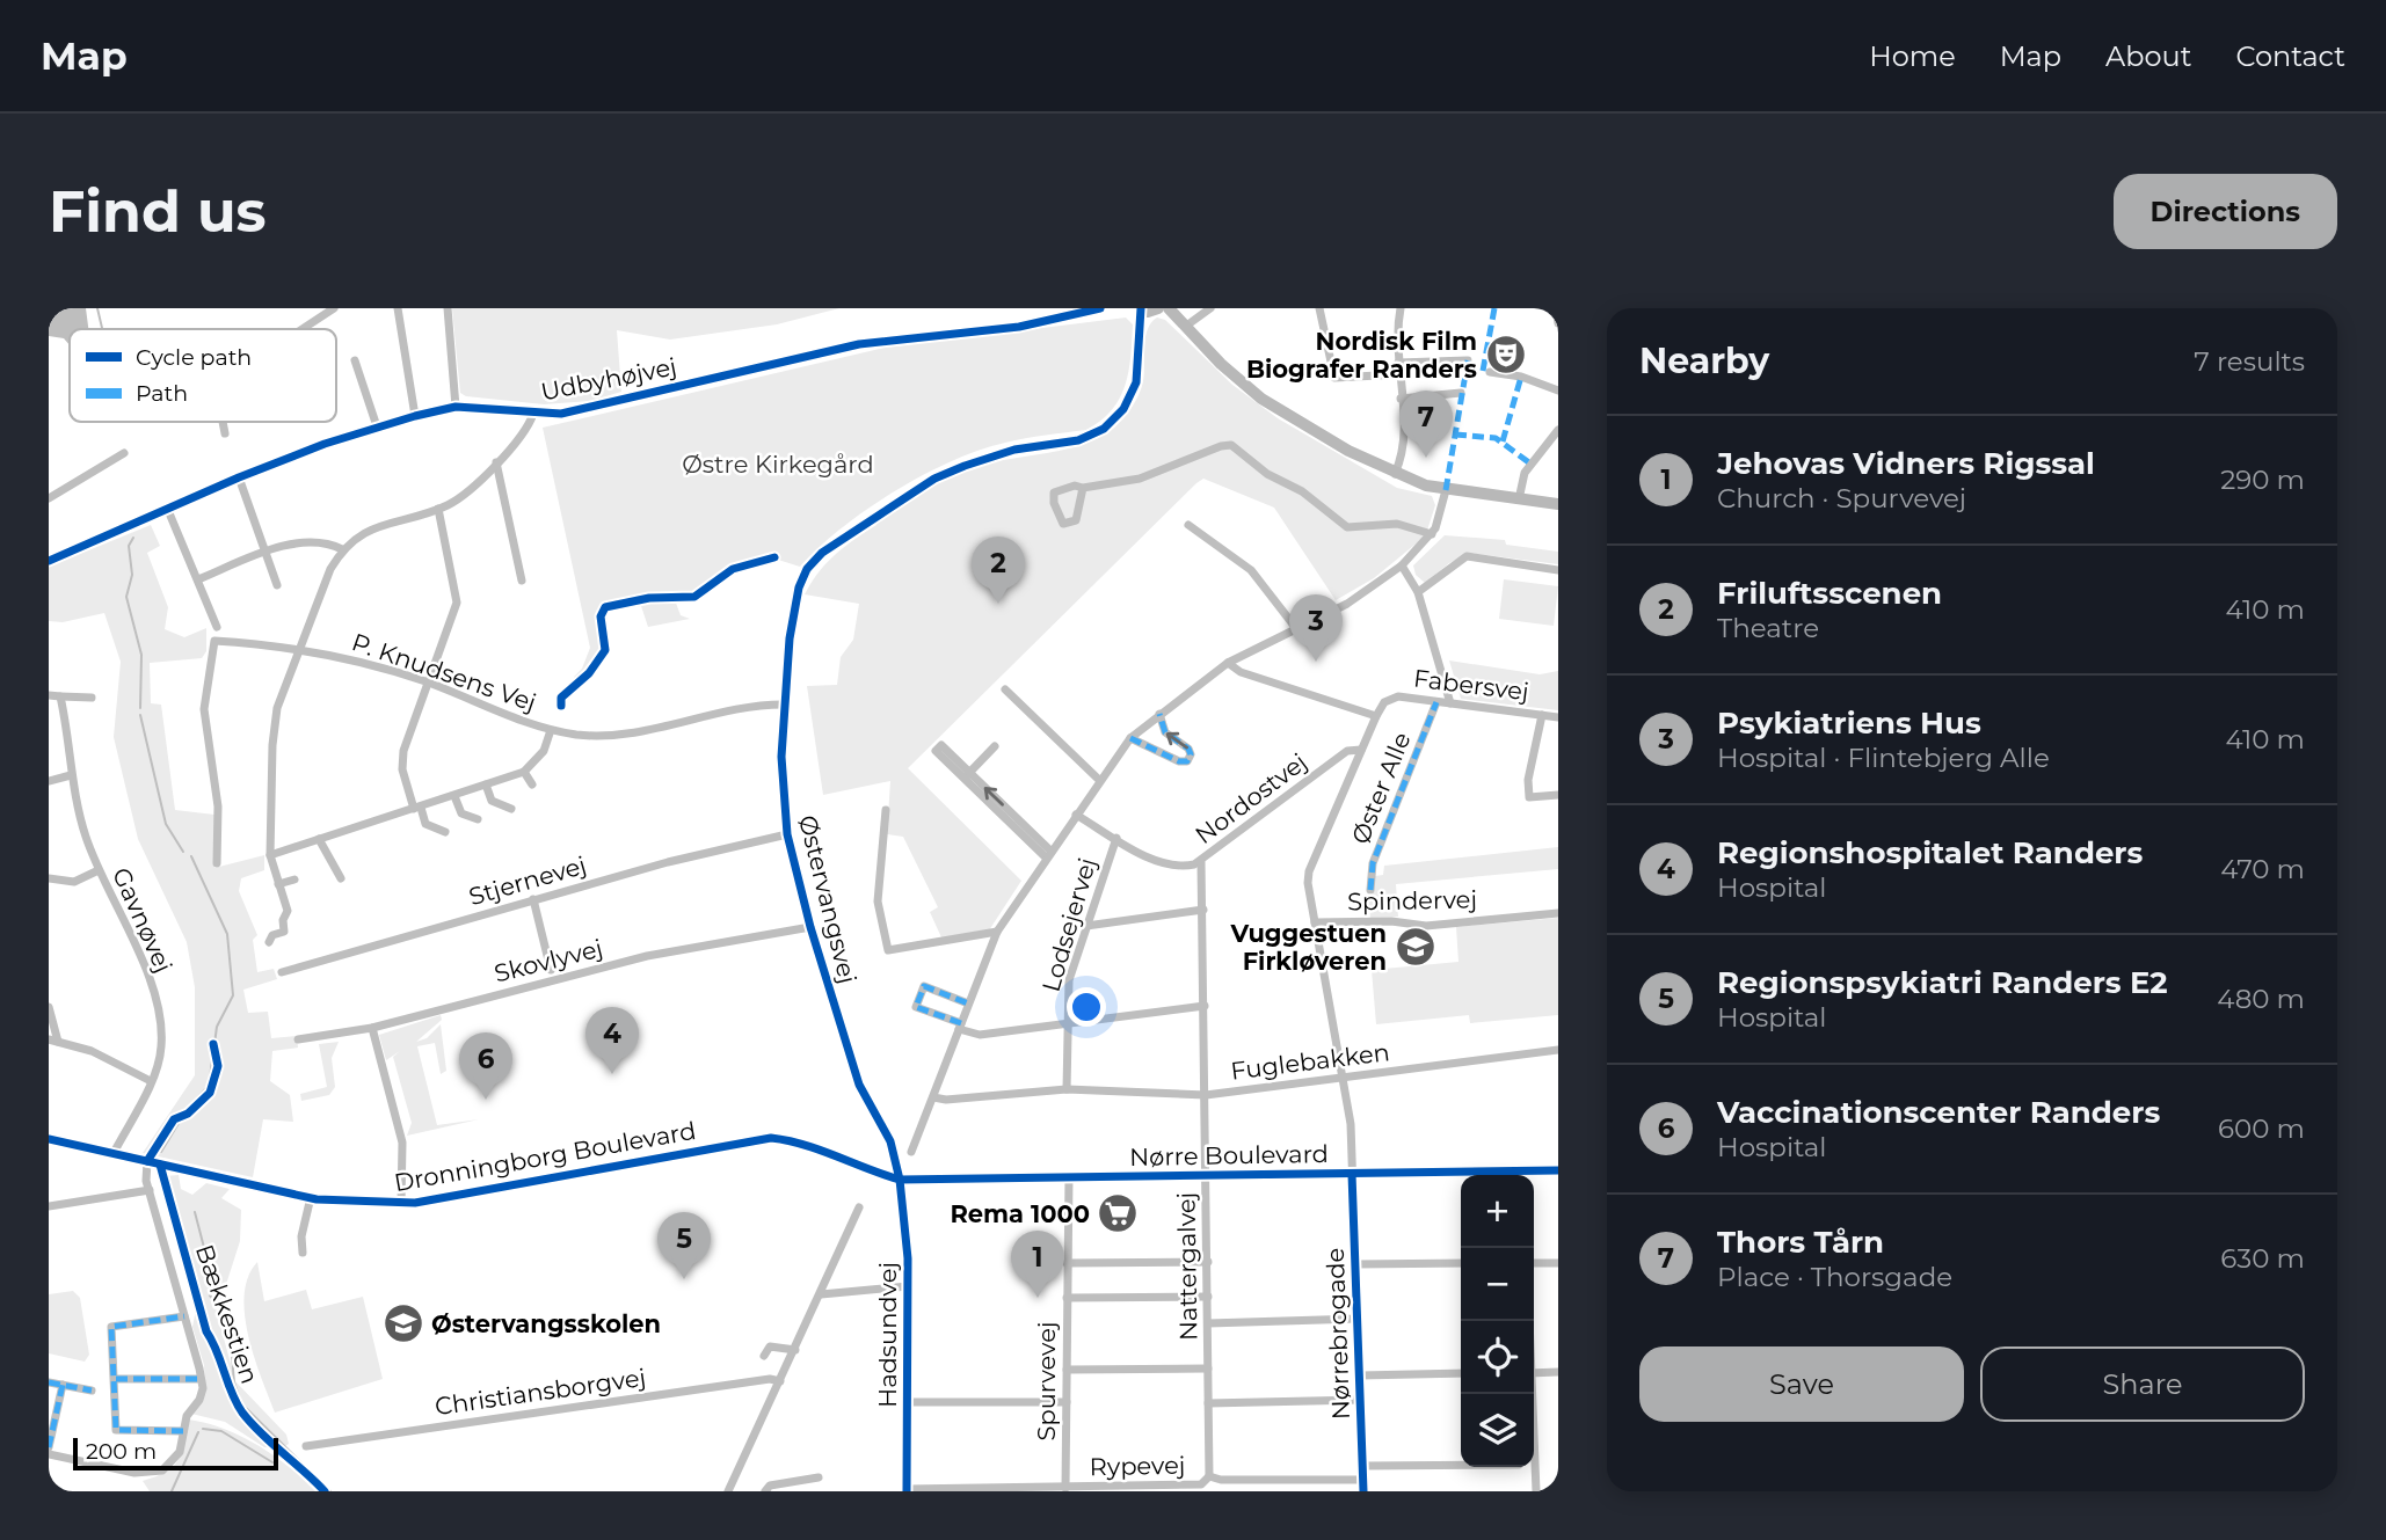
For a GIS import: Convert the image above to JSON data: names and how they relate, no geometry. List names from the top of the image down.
{
  "streets": {
    "street": [
      "Udbyhøjvej",
      "P. Knudsens Vej",
      "Fabersvej",
      "Øster Alle",
      "Nordostvej",
      "Stjernevej",
      "Østervangsvej",
      "Spindervej",
      "Gavnøvej",
      "Lodsejervej",
      "Skovlyvej",
      "Fuglebakken",
      "Nørre Boulevard",
      "Dronningborg Boulevard",
      "Nattergalvej",
      "Nørrebrogade",
      "Hadsundvej",
      "Spurvevej",
      "Christiansborgvej",
      "Rypevej"
    ],
    "cycle path": ["Bækkestien"]
  },
  "crossings": [
    ["P. Knudsens Vej", "Østervangsvej"],
    ["Fabersvej", "Øster Alle"],
    ["Nordostvej", "Lodsejervej"],
    ["Nordostvej", "Nattergalvej"],
    ["Nordostvej", "Nørrebrogade"],
    ["Stjernevej", "Østervangsvej"],
    ["Østervangsvej", "Skovlyvej"],
    ["Østervangsvej", "Nørre Boulevard"],
    ["Østervangsvej", "Dronningborg Boulevard"],
    ["Østervangsvej", "Hadsundvej"],
    ["Spindervej", "Nørrebrogade"],
    ["Gavnøvej", "Dronningborg Boulevard"],
    ["Fuglebakken", "Nattergalvej"],
    ["Fuglebakken", "Nørrebrogade"],
    ["Nørre Boulevard", "Dronningborg Boulevard"],
    ["Nørre Boulevard", "Nattergalvej"],
    ["Nørre Boulevard", "Nørrebrogade"],
    ["Nørre Boulevard", "Hadsundvej"],
    ["Nørre Boulevard", "Spurvevej"],
    ["Dronningborg Boulevard", "Hadsundvej"],
    ["Nattergalvej", "Rypevej"],
    ["Nørrebrogade", "Rypevej"],
    ["Hadsundvej", "Rypevej"],
    ["Spurvevej", "Rypevej"]
  ],
  "parks": ["Østre Kirkegård"],
  "places": {
    "theatre": ["Nordisk Film Biografer Randers"],
    "school or university": ["Vuggestuen Firkløveren", "Østervangsskolen"],
    "supermarket": ["Rema 1000"]
  },
  "legend": ["Cycle path", "Path"],
  "scale_bar": "200 m",
  "page": {
    "header": "Map",
    "nav": [
      "Home",
      "Map",
      "About",
      "Contact"
    ],
    "buttons": [
      "Directions",
      ["Save", "Share"]
    ],
    "title": "Find us",
    "heading": ["Nearby", "7 results"],
    "pins": [
      "7",
      "2",
      "3",
      "4",
      "6",
      "5",
      "1"
    ],
    "list": [
      {
        "mark": "1",
        "name": "Jehovas Vidners Rigssal",
        "note": "Church · Spurvevej",
        "value": "290 m"
      },
      {
        "mark": "2",
        "name": "Friluftsscenen",
        "note": "Theatre",
        "value": "410 m"
      },
      {
        "mark": "3",
        "name": "Psykiatriens Hus",
        "note": "Hospital · Flintebjerg Alle",
        "value": "410 m"
      },
      {
        "mark": "4",
        "name": "Regionshospitalet Randers",
        "note": "Hospital",
        "value": "470 m"
      },
      {
        "mark": "5",
        "name": "Regionspsykiatri Randers E2",
        "note": "Hospital",
        "value": "480 m"
      },
      {
        "mark": "6",
        "name": "Vaccinationscenter Randers",
        "note": "Hospital",
        "value": "600 m"
      },
      {
        "mark": "7",
        "name": "Thors Tårn",
        "note": "Place · Thorsgade",
        "value": "630 m"
      }
    ],
    "map_buttons": ["+", "−"],
    "scale": "200 m"
  }
}
